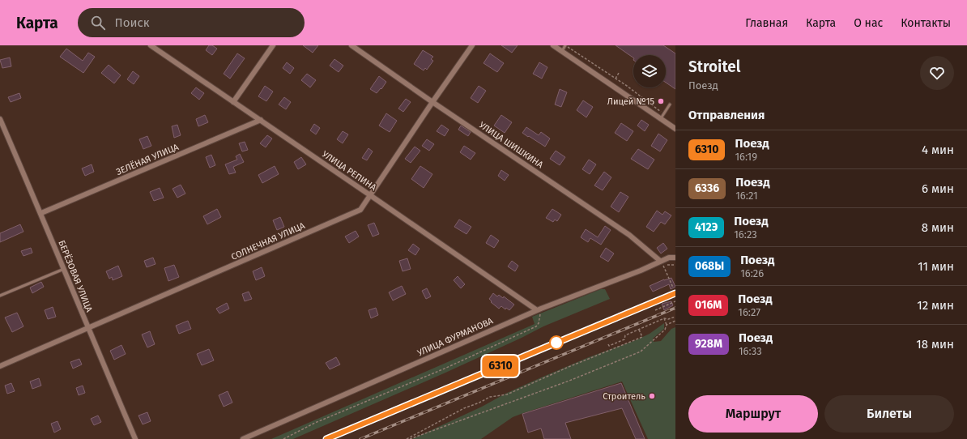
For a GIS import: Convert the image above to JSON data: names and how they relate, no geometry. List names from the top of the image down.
{
  "streets": {
    "street": [
      "УЛИЦА ШИШКИНА",
      "ЗЕЛЁНАЯ УЛИЦА",
      "УЛИЦА РЕПИНА",
      "СОЛНЕЧНАЯ УЛИЦА",
      "БЕРЁЗОВАЯ УЛИЦА",
      "УЛИЦА ФУРМАНОВА"
    ]
  },
  "crossings": [
    ["УЛИЦА ШИШКИНА", "СОЛНЕЧНАЯ УЛИЦА"],
    ["УЛИЦА ШИШКИНА", "УЛИЦА ФУРМАНОВА"],
    ["ЗЕЛЁНАЯ УЛИЦА", "УЛИЦА РЕПИНА"],
    ["ЗЕЛЁНАЯ УЛИЦА", "БЕРЁЗОВАЯ УЛИЦА"],
    ["УЛИЦА РЕПИНА", "СОЛНЕЧНАЯ УЛИЦА"],
    ["УЛИЦА РЕПИНА", "УЛИЦА ФУРМАНОВА"],
    ["СОЛНЕЧНАЯ УЛИЦА", "БЕРЁЗОВАЯ УЛИЦА"]
  ],
  "places": ["Лицей №15", "Строитель"],
  "page": {
    "header": "Карта",
    "search": "Поиск",
    "nav": [
      "Главная",
      "Карта",
      "О нас",
      "Контакты"
    ],
    "on_map": "6310",
    "heading": [
      ["Stroitel", "Поезд"],
      "Отправления"
    ],
    "list": [
      {
        "mark": "6310",
        "name": "Поезд",
        "note": "16:19",
        "value": "4 мин"
      },
      {
        "mark": "6336",
        "name": "Поезд",
        "note": "16:21",
        "value": "6 мин"
      },
      {
        "mark": "412Э",
        "name": "Поезд",
        "note": "16:23",
        "value": "8 мин"
      },
      {
        "mark": "068Ы",
        "name": "Поезд",
        "note": "16:26",
        "value": "11 мин"
      },
      {
        "mark": "016М",
        "name": "Поезд",
        "note": "16:27",
        "value": "12 мин"
      },
      {
        "mark": "928М",
        "name": "Поезд",
        "note": "16:33",
        "value": "18 мин"
      }
    ],
    "buttons": ["Маршрут", "Билеты"]
  }
}
